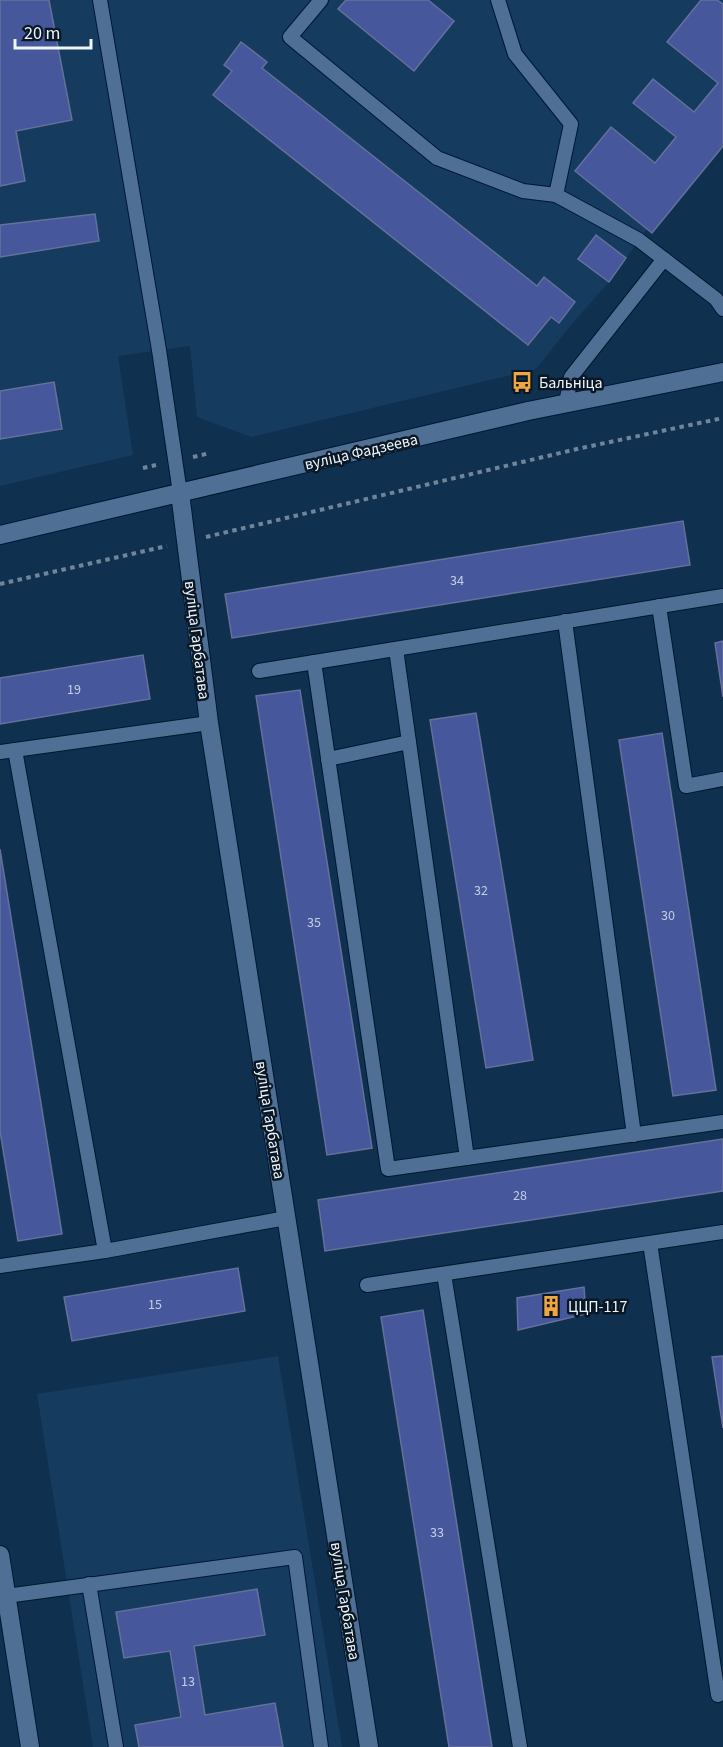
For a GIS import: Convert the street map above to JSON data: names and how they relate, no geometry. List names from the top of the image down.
{
  "streets": {
    "street": ["вуліца Фадзеева", "вуліца Гарбатава"]
  },
  "crossings": [
    ["вуліца Фадзеева", "вуліца Гарбатава"]
  ],
  "places": {
    "bus stop": ["Бальніца"],
    "building": ["ЦЦП-117"]
  },
  "house_numbers": [
    "34",
    "19",
    "32",
    "30",
    "35",
    "28",
    "15",
    "33",
    "13"
  ],
  "scale_bar": "20 m"
}
